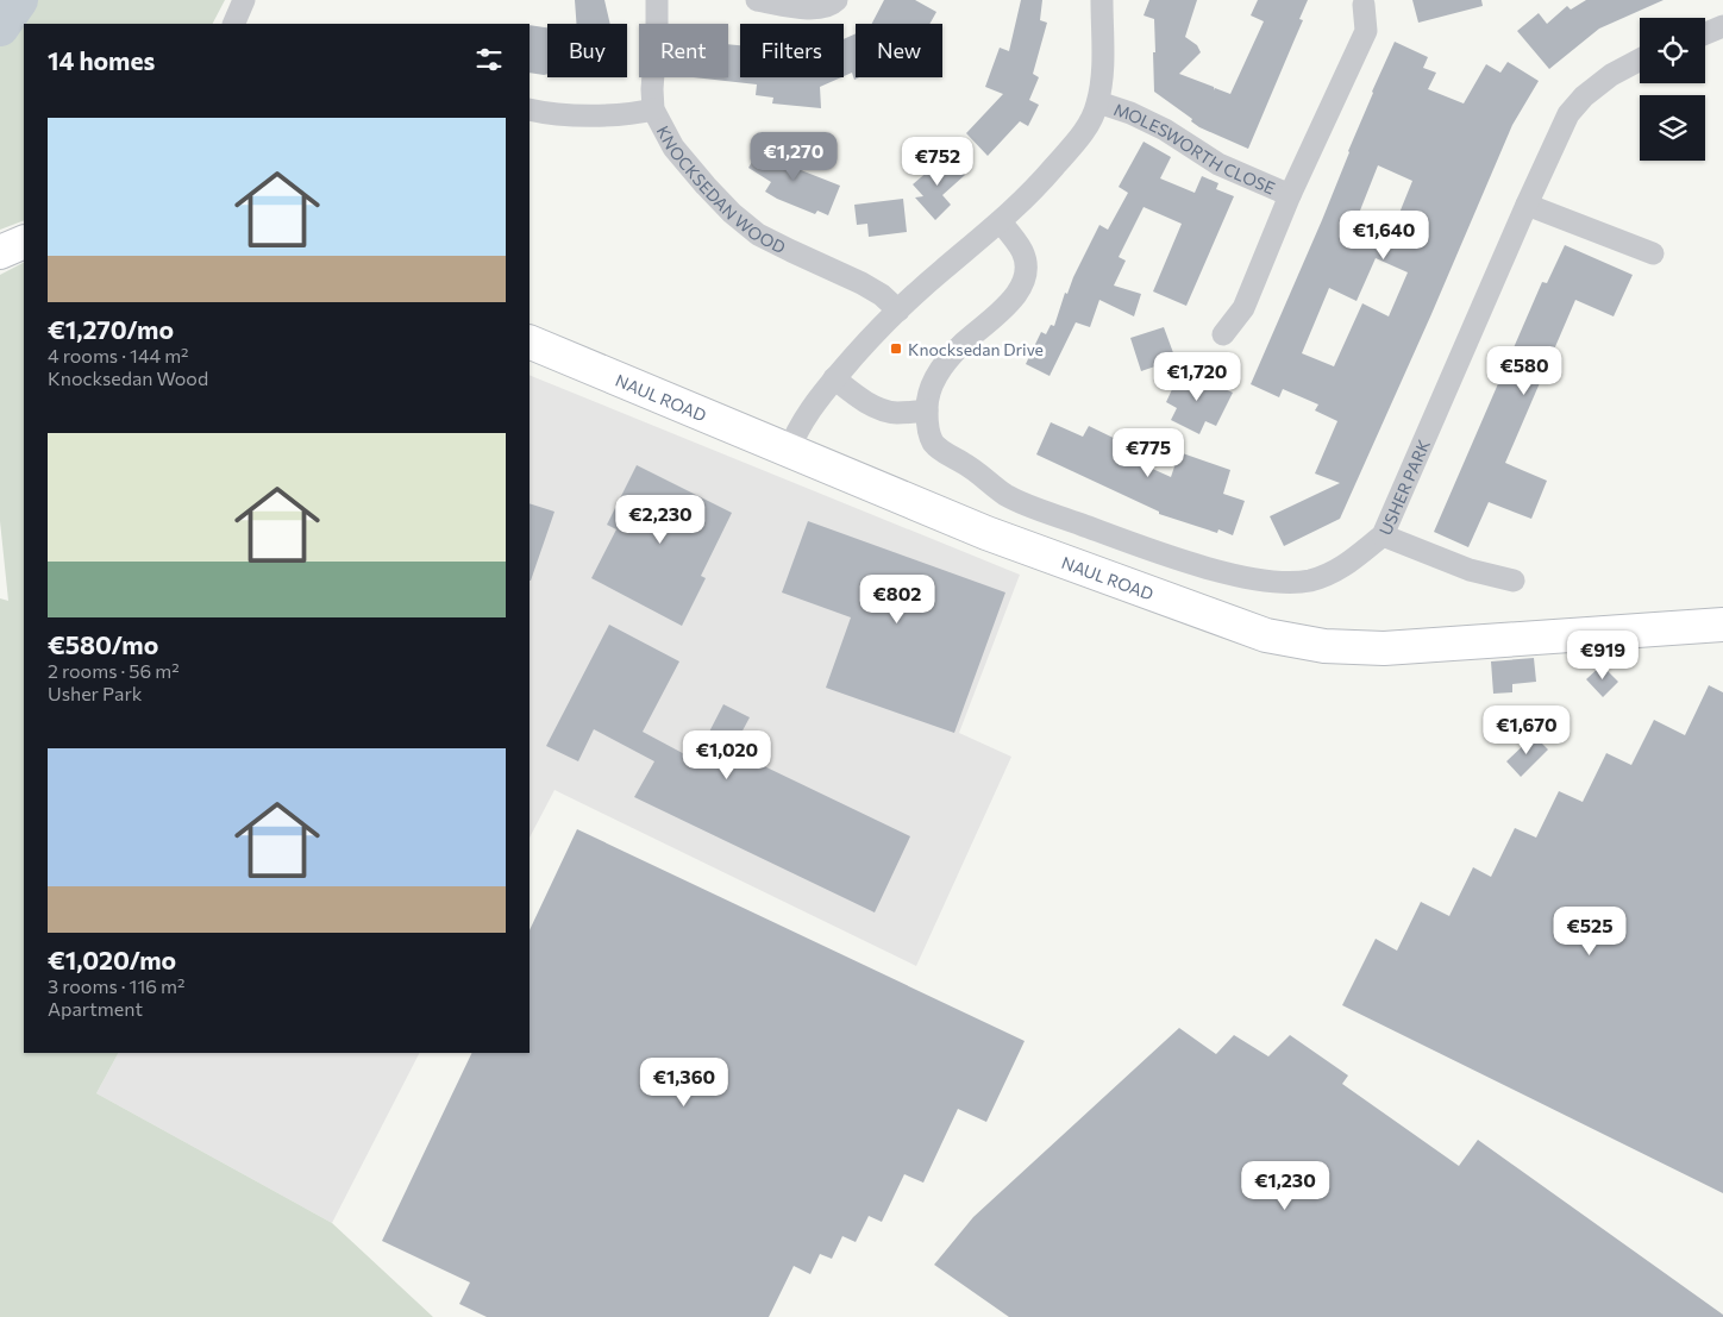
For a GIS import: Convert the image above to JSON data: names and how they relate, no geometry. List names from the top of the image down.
{
  "streets": {
    "main road": ["NAUL ROAD"],
    "street": ["MOLESWORTH CLOSE", "KNOCKSEDAN WOOD", "USHER PARK"]
  },
  "places": {
    "transit": ["Knocksedan Drive"]
  },
  "page": {
    "chip": [
      "Buy",
      "Rent",
      "Filters",
      "New"
    ],
    "heading": "14 homes",
    "list": [
      {
        "name": "€1,270/mo",
        "note": "4 rooms · 144 m² · Knocksedan Wood"
      },
      {
        "name": "€580/mo",
        "note": "2 rooms · 56 m² · Usher Park"
      },
      {
        "name": "€1,020/mo",
        "note": "3 rooms · 116 m² · Apartment"
      }
    ],
    "price": [
      "€1,270",
      "€752",
      "€1,640",
      "€580",
      "€1,720",
      "€775",
      "€2,230",
      "€802",
      "€919",
      "€1,670",
      "€1,020",
      "€525",
      "€1,360",
      "€1,230"
    ]
  }
}
